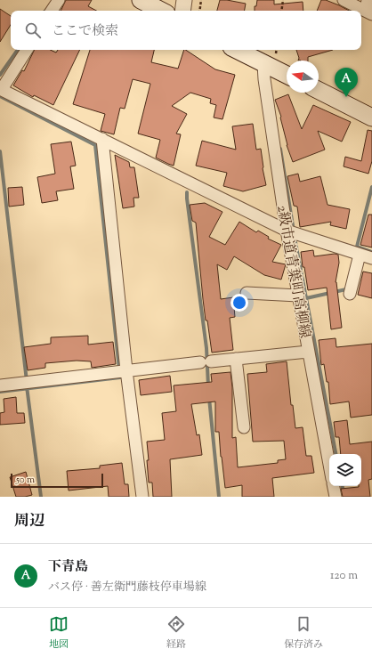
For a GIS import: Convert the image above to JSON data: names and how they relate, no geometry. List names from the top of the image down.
{
  "streets": {
    "street": ["2級市道青葉町高柳線"]
  },
  "scale_bar": "50 m",
  "north": "left",
  "page": {
    "search": "ここで検索",
    "pins": "A",
    "scale": "50 m",
    "heading": "周辺",
    "list": [
      {
        "mark": "A",
        "name": "下青島",
        "note": "バス停 · 善左衛門藤枝停車場線",
        "value": "120 m"
      }
    ],
    "nav": ["地図", "経路", "保存済み"]
  }
}
